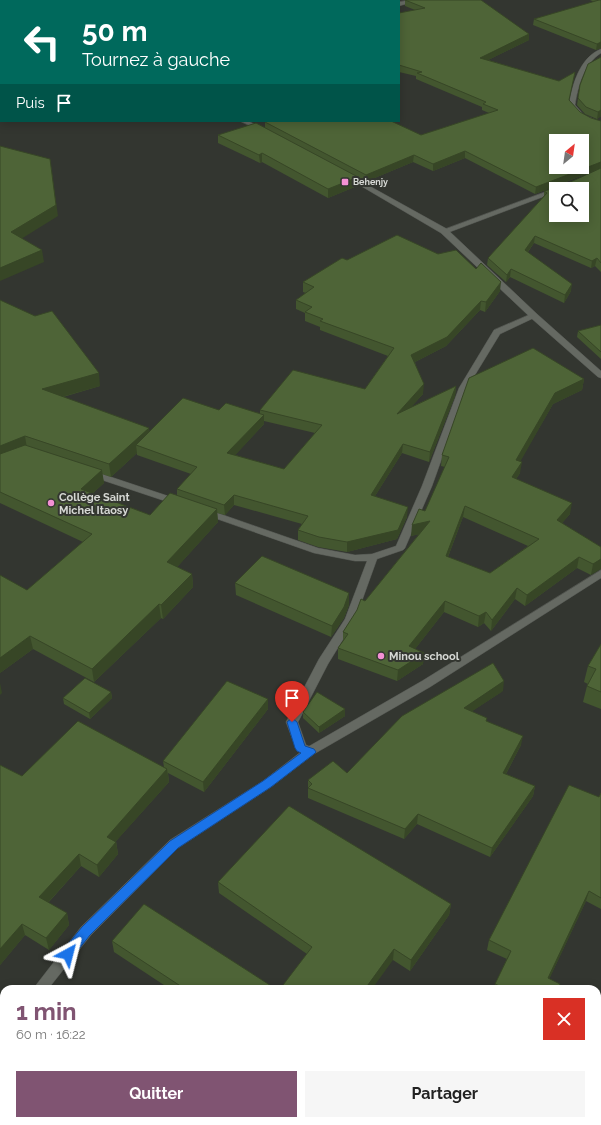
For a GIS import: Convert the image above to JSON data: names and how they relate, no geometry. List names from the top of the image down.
{
  "places": {
    "transit": ["Behenjy"],
    "other": ["Collège Saint Michel Itaosy", "Minou school"]
  },
  "north": "top right",
  "page": {
    "turn": ["50 m", "Tournez à gauche"],
    "then": "Puis",
    "heading": ["1 min", "60 m · 16:22"],
    "buttons": ["Quitter", "Partager"]
  }
}
